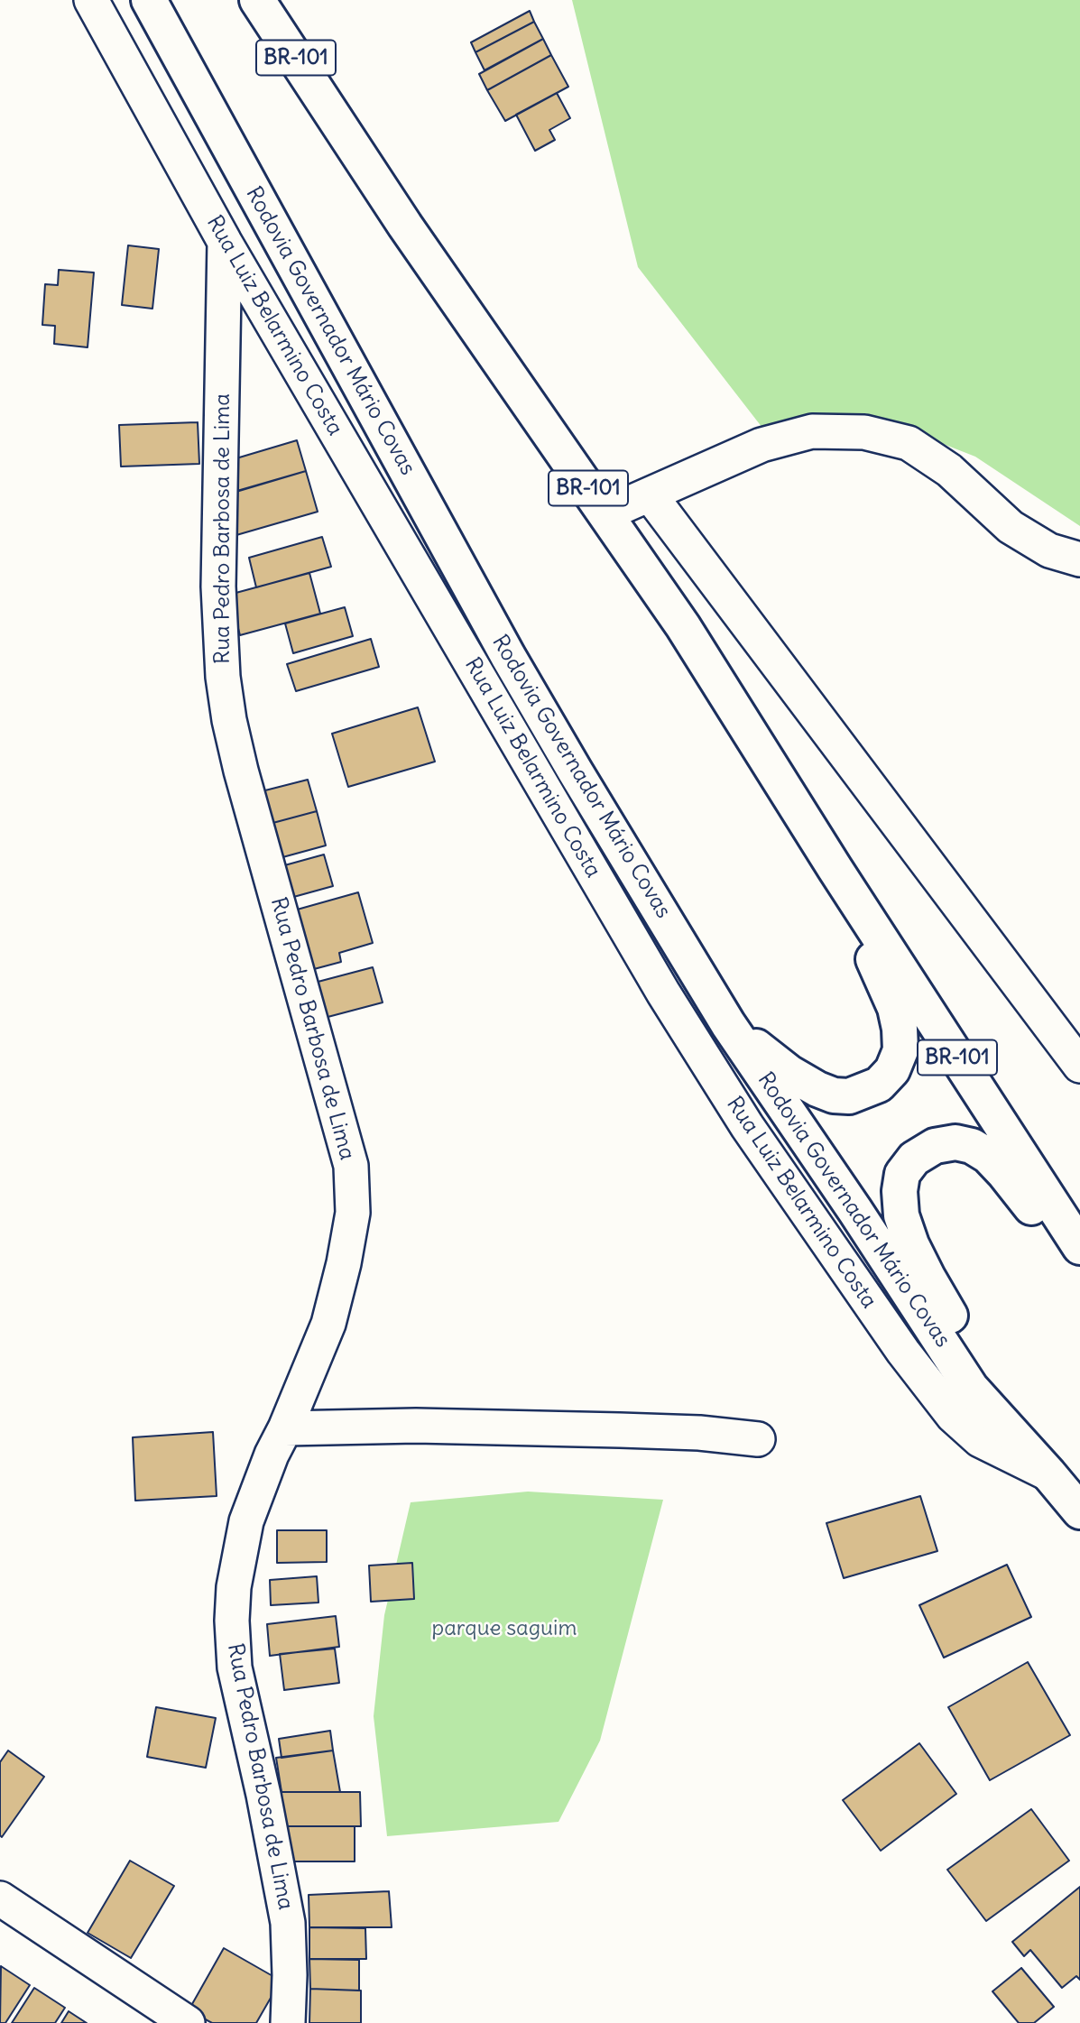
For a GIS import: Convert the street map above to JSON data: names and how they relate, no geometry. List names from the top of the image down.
{
  "streets": {
    "highway": ["BR-101", "Rodovia Governador Mário Covas"],
    "street": ["Rua Luiz Belarmino Costa", "Rua Pedro Barbosa de Lima"]
  },
  "crossings": [
    ["Rua Luiz Belarmino Costa", "Rodovia Governador Mário Covas"],
    ["Rua Luiz Belarmino Costa", "Rua Pedro Barbosa de Lima"]
  ],
  "parks": ["parque saguim"]
}
